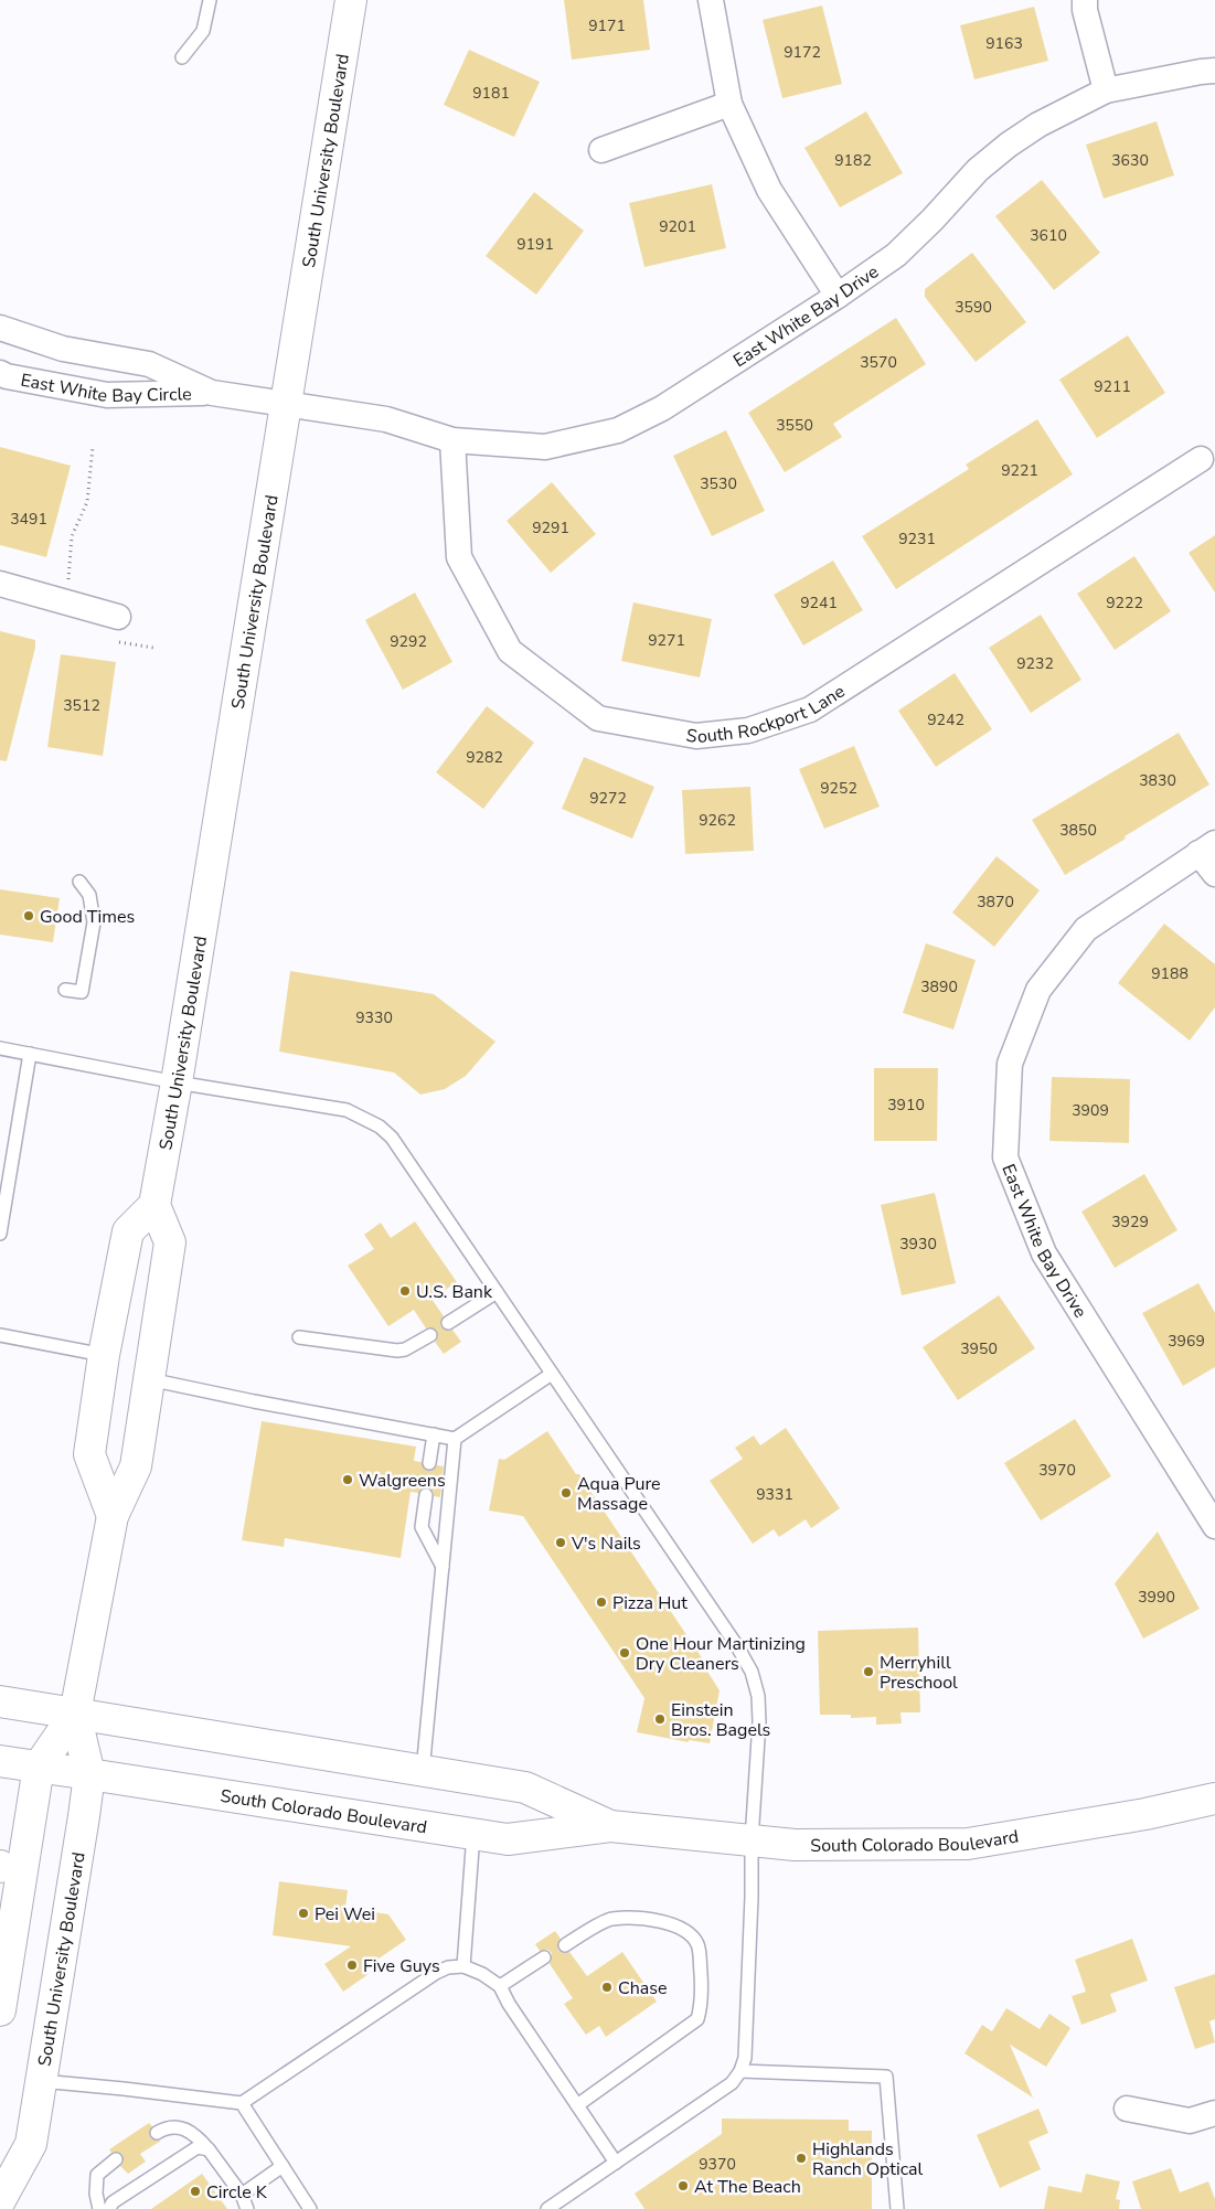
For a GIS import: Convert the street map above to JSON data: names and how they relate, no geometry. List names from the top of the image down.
{
  "streets": {
    "main road": ["South University Boulevard", "South Colorado Boulevard"],
    "street": ["East White Bay Drive", "East White Bay Circle", "South Rockport Lane"]
  },
  "crossings": [
    ["South University Boulevard", "East White Bay Drive"],
    ["South University Boulevard", "South Colorado Boulevard"],
    ["East White Bay Drive", "East White Bay Circle"],
    ["East White Bay Drive", "South Rockport Lane"]
  ],
  "places": [
    "Good Times",
    "U.S. Bank",
    "Walgreens",
    "Aqua Pure Massage",
    "V's Nails",
    "Pizza Hut",
    "One Hour Martinizing Dry Cleaners",
    "Merryhill Preschool",
    "Einstein Bros. Bagels",
    "Pei Wei",
    "Five Guys",
    "Chase",
    "Highlands Ranch Optical",
    "At The Beach",
    "Circle K"
  ],
  "house_numbers": [
    "9171",
    "9163",
    "9172",
    "9181",
    "9182",
    "3630",
    "9201",
    "3610",
    "9191",
    "3590",
    "3570",
    "9211",
    "3550",
    "9221",
    "3530",
    "3491",
    "9291",
    "9231",
    "9241",
    "9222",
    "9271",
    "9292",
    "9232",
    "3512",
    "9242",
    "9282",
    "3830",
    "9252",
    "9272",
    "9262",
    "3850",
    "3870",
    "9188",
    "3890",
    "9330",
    "3910",
    "3909",
    "3929",
    "3930",
    "3969",
    "3950",
    "3970",
    "9331",
    "3990",
    "9370"
  ]
}
